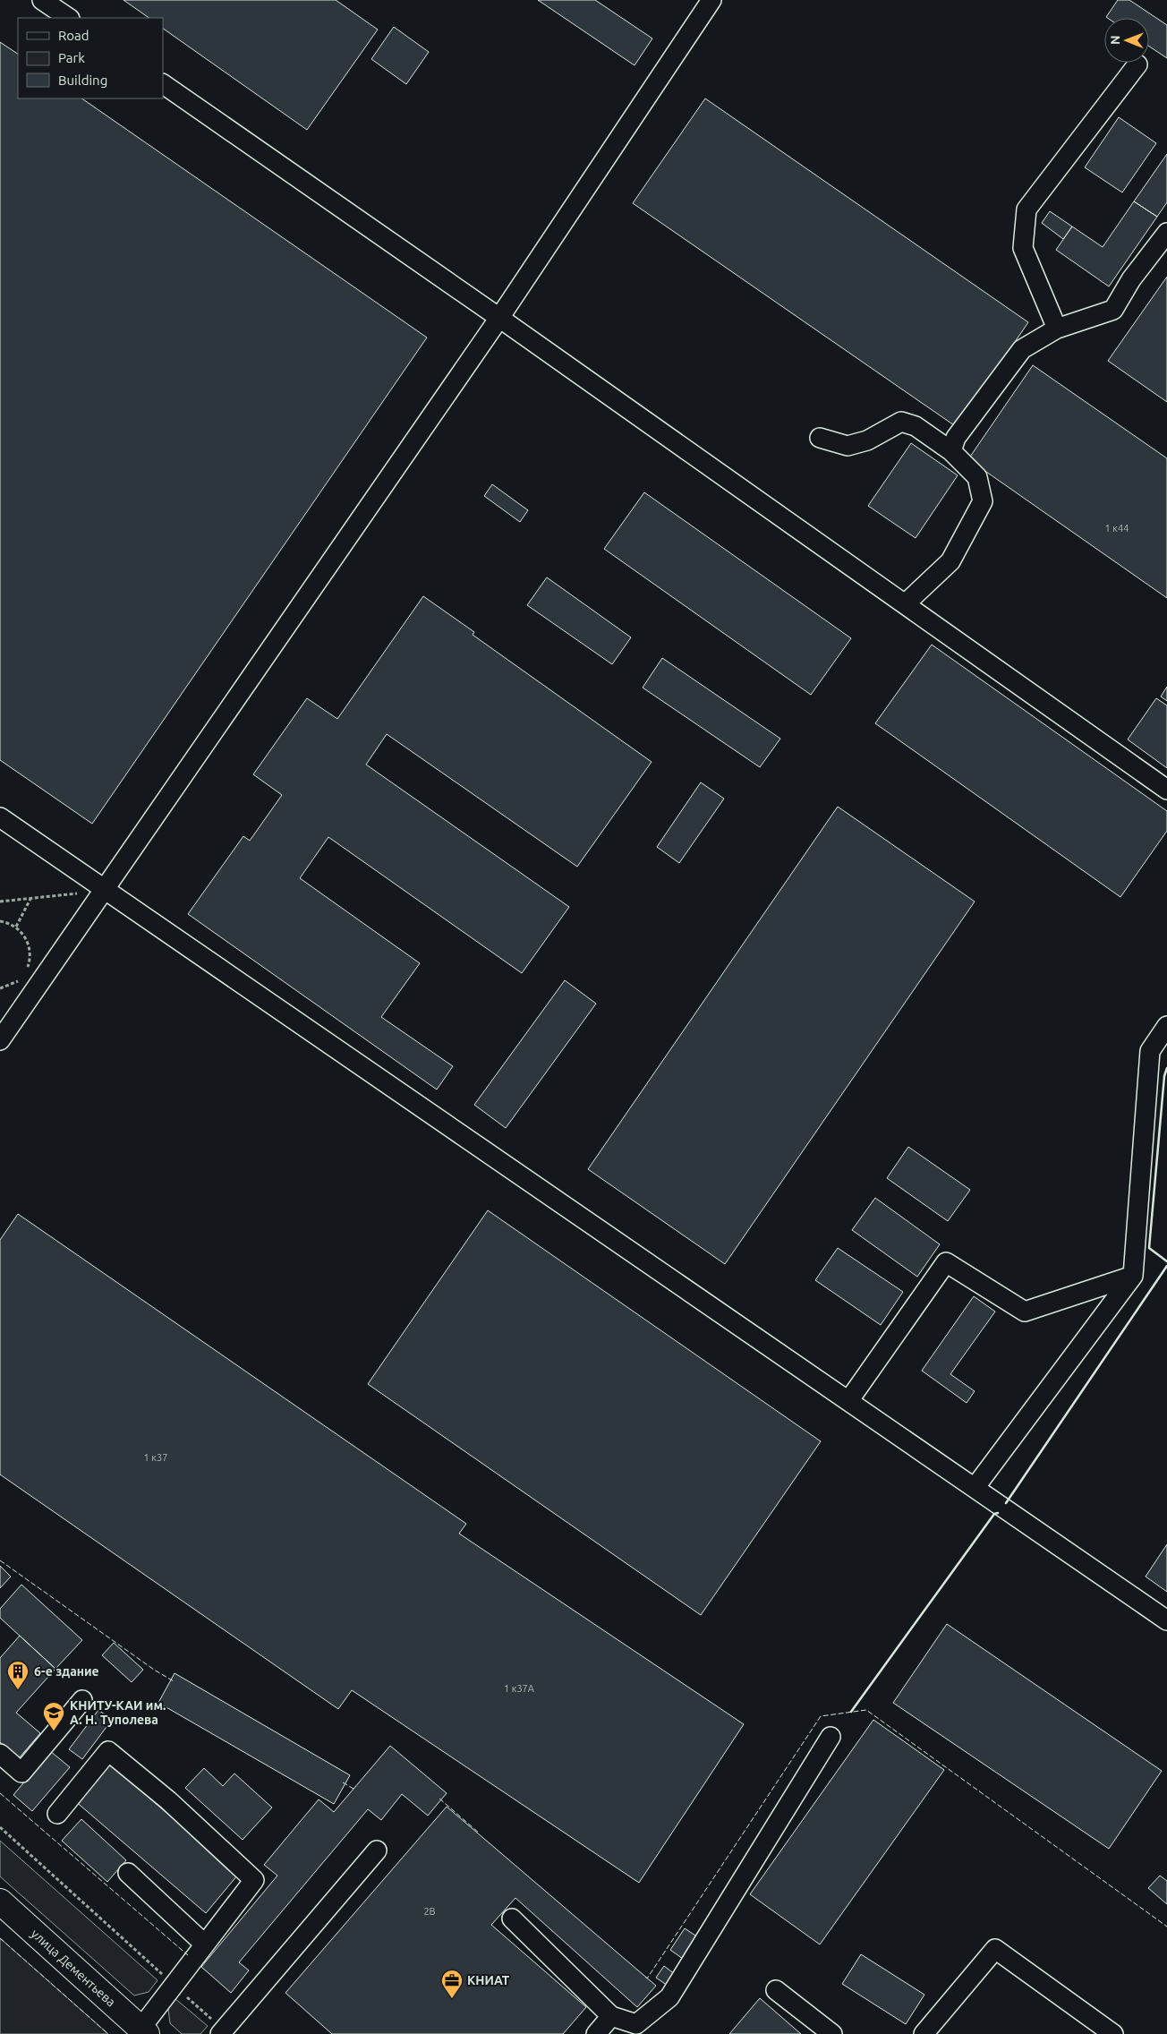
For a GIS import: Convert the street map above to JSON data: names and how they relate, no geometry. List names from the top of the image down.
{
  "streets": {
    "main road": ["улица Дементьева"]
  },
  "places": {
    "building": ["6-е здание"],
    "school or university": ["КНИТУ-КАИ им. А. Н. Туполева"],
    "office": ["КНИАТ"]
  },
  "house_numbers": [
    "1 к44",
    "1 к37",
    "1 к37А",
    "2В"
  ],
  "legend": ["Road", "Park", "Building"],
  "north": "left"
}
